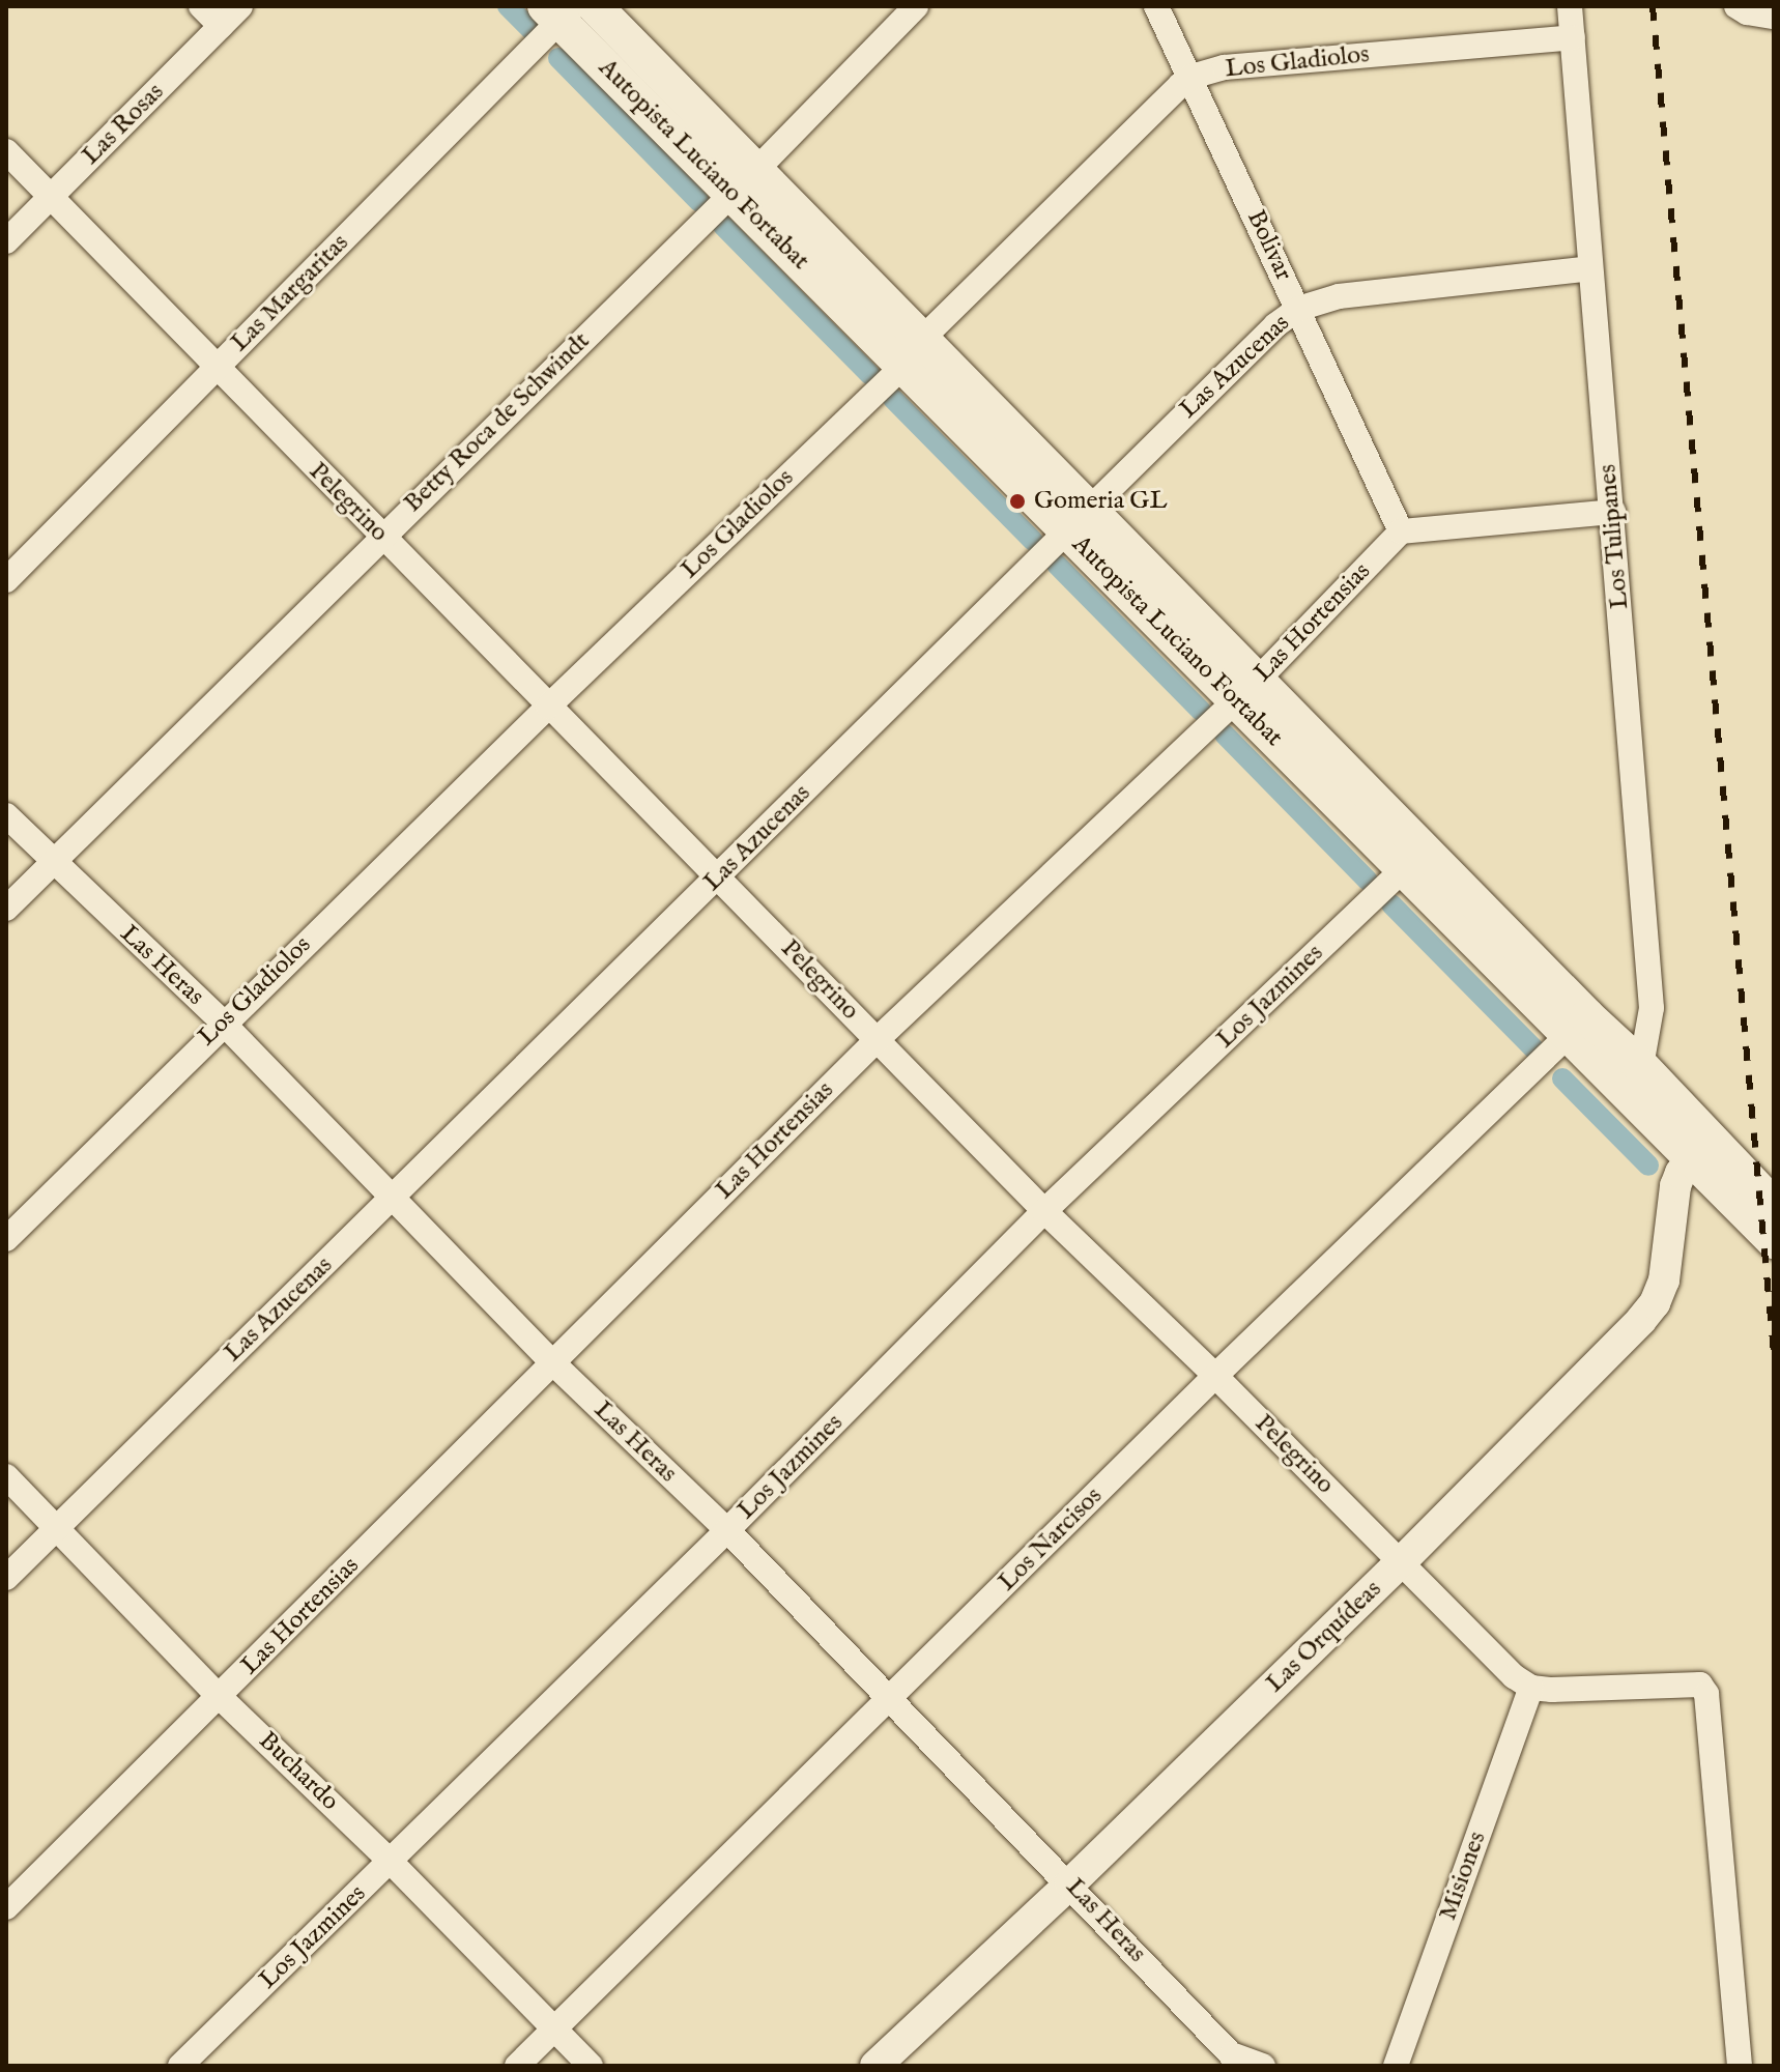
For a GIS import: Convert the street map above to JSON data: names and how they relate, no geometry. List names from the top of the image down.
{
  "streets": {
    "main road": ["Autopista Luciano Fortabat"],
    "street": [
      "Los Gladiolos",
      "Las Rosas",
      "Bolivar",
      "Las Margaritas",
      "Las Azucenas",
      "Betty Roca de Schwindt",
      "Pelegrino",
      "Los Tulipanes",
      "Las Hortensias",
      "Las Heras",
      "Los Jazmines",
      "Los Narcisos",
      "Las Orquídeas",
      "Buchardo",
      "Misiones"
    ]
  },
  "crossings": [
    ["Los Gladiolos", "Autopista Luciano Fortabat"],
    ["Los Gladiolos", "Bolivar"],
    ["Los Gladiolos", "Pelegrino"],
    ["Los Gladiolos", "Los Tulipanes"],
    ["Los Gladiolos", "Las Heras"],
    ["Las Rosas", "Pelegrino"],
    ["Autopista Luciano Fortabat", "Las Margaritas"],
    ["Autopista Luciano Fortabat", "Las Azucenas"],
    ["Autopista Luciano Fortabat", "Betty Roca de Schwindt"],
    ["Autopista Luciano Fortabat", "Los Tulipanes"],
    ["Autopista Luciano Fortabat", "Las Hortensias"],
    ["Autopista Luciano Fortabat", "Los Jazmines"],
    ["Autopista Luciano Fortabat", "Los Narcisos"],
    ["Autopista Luciano Fortabat", "Las Orquídeas"],
    ["Bolivar", "Las Azucenas"],
    ["Bolivar", "Las Hortensias"],
    ["Las Margaritas", "Pelegrino"],
    ["Las Azucenas", "Pelegrino"],
    ["Las Azucenas", "Los Tulipanes"],
    ["Las Azucenas", "Las Heras"],
    ["Las Azucenas", "Buchardo"],
    ["Betty Roca de Schwindt", "Pelegrino"],
    ["Betty Roca de Schwindt", "Las Heras"],
    ["Pelegrino", "Las Hortensias"],
    ["Pelegrino", "Los Jazmines"],
    ["Pelegrino", "Los Narcisos"],
    ["Pelegrino", "Las Orquídeas"],
    ["Pelegrino", "Misiones"],
    ["Las Hortensias", "Las Heras"],
    ["Las Hortensias", "Buchardo"],
    ["Las Heras", "Los Jazmines"],
    ["Las Heras", "Los Narcisos"],
    ["Las Heras", "Las Orquídeas"],
    ["Los Jazmines", "Buchardo"],
    ["Los Narcisos", "Buchardo"]
  ],
  "places": ["Gomeria GL"]
}
